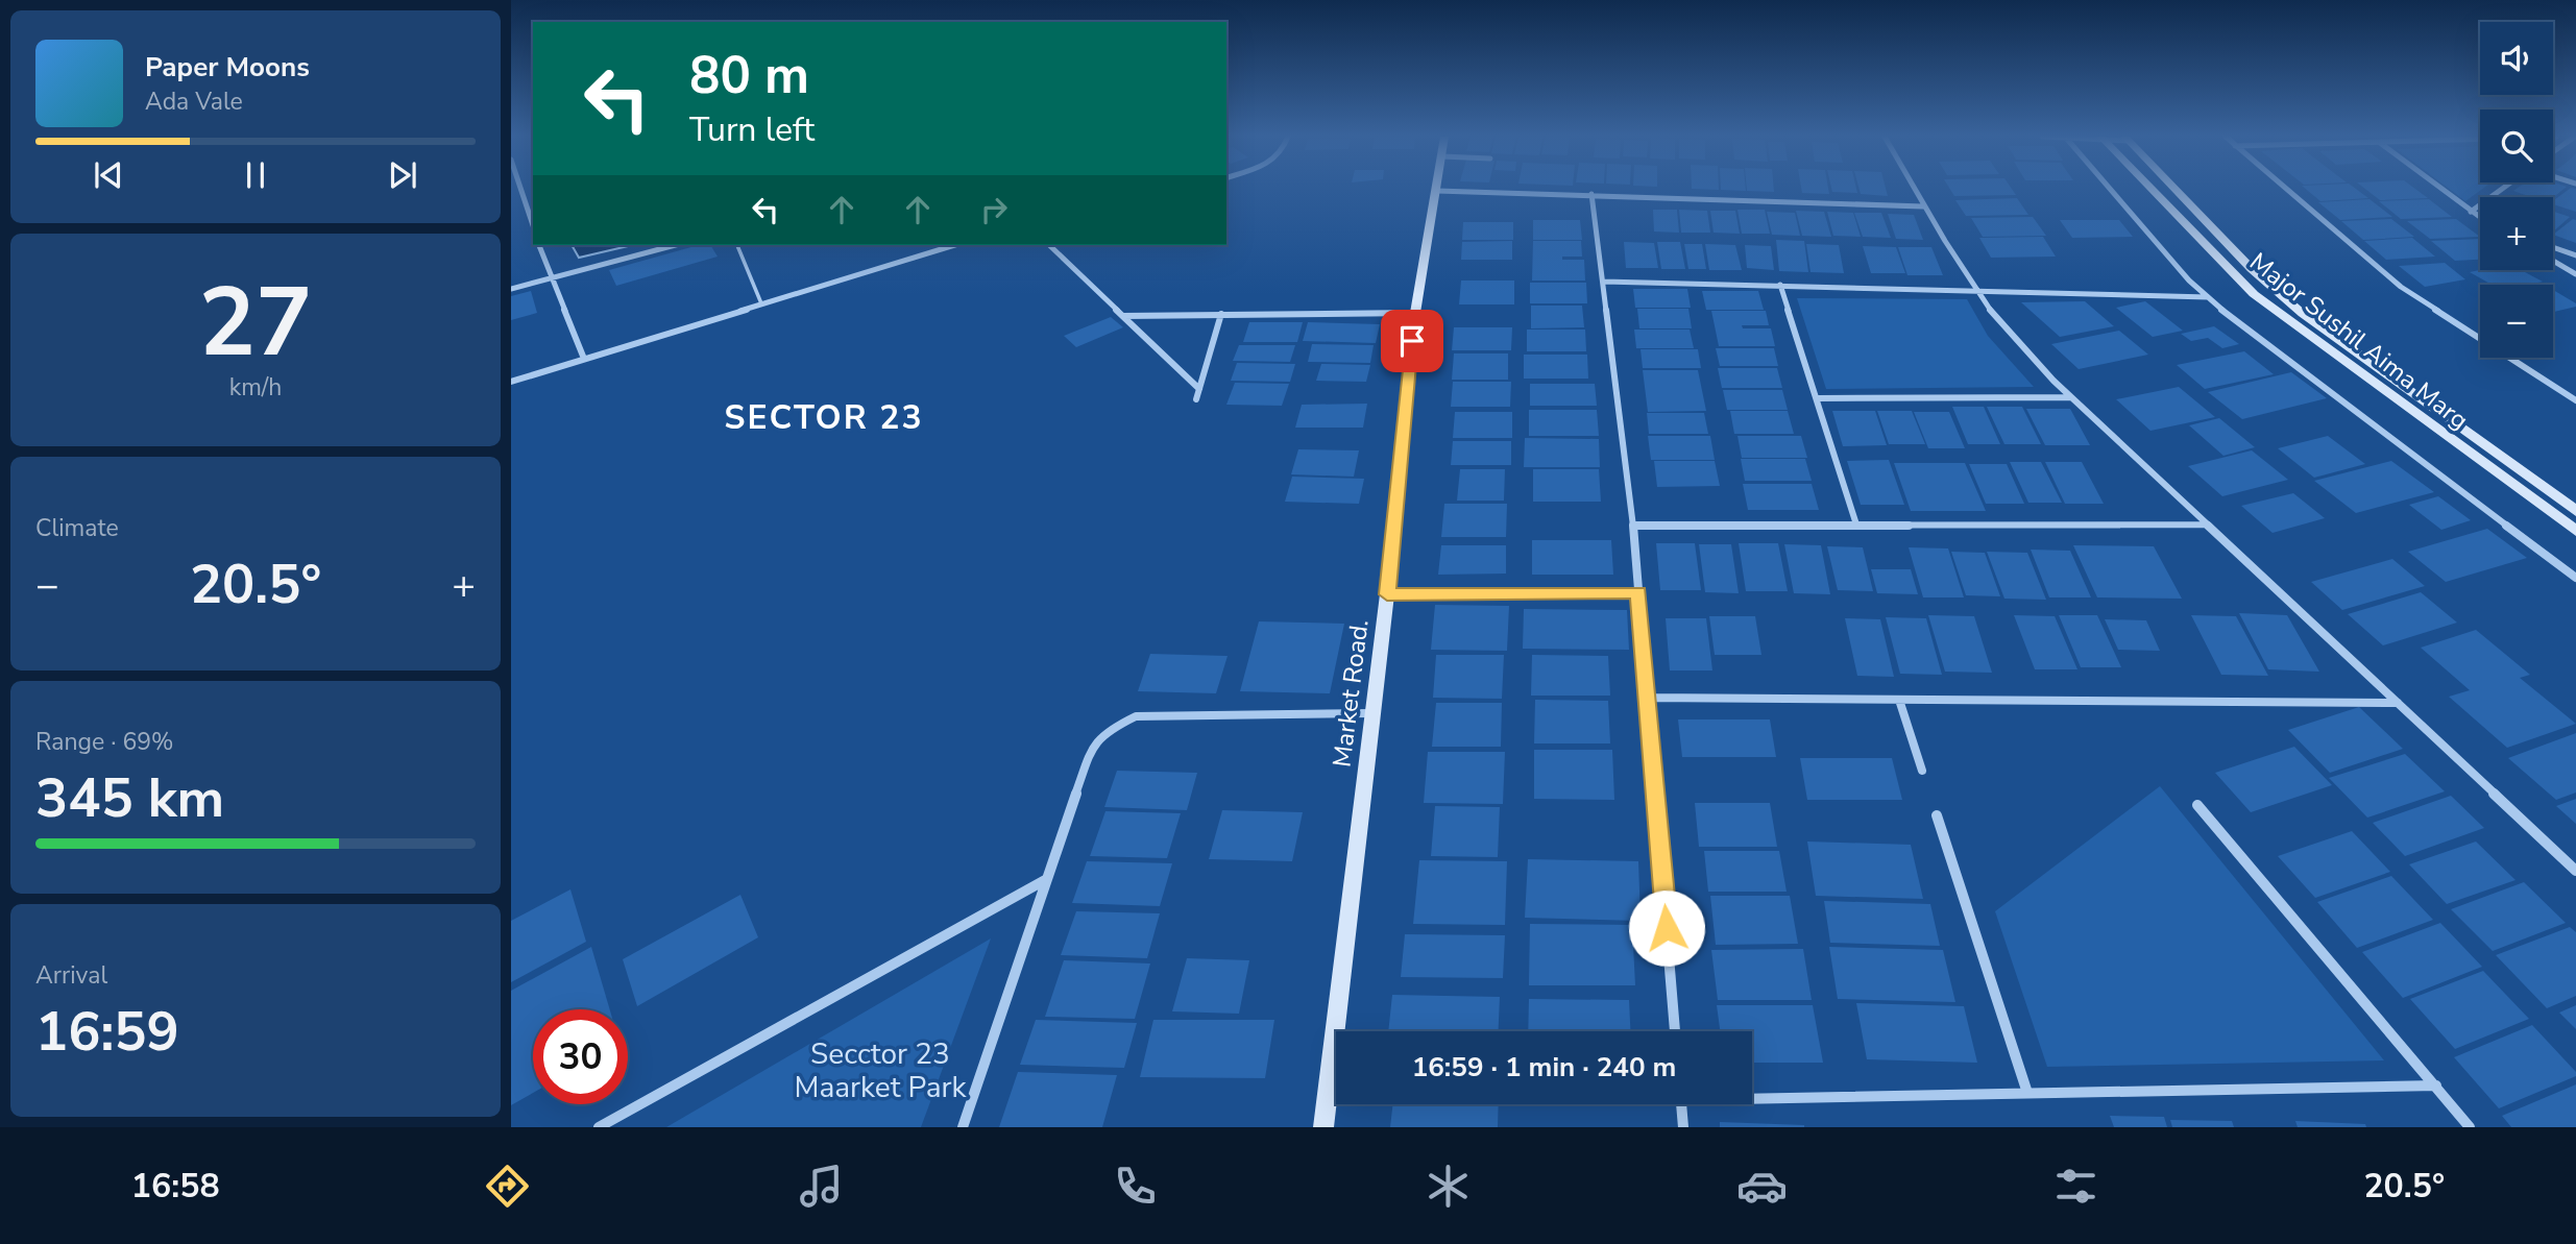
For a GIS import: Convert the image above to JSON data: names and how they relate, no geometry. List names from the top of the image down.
{
  "streets": {
    "street": ["Major Sushil Aima Marg", "Market Road."]
  },
  "districts": ["SECTOR 23"],
  "parks": ["Secctor 23 Maarket Park"],
  "page": {
    "map_buttons": ["+", "−"],
    "turn": ["80 m", "Turn left"],
    "song": ["Paper Moons", "Ada Vale"],
    "tile": [
      ["27", "km/h"],
      "Climate",
      ["Range · 69%", "345 km"],
      ["Arrival", "16:59"]
    ],
    "heat": ["−", "20.5°", "+"],
    "limit": "30",
    "trip": "16:59 · 1 min · 240 m",
    "tabs": ["16:58", "20.5°"]
  }
}
